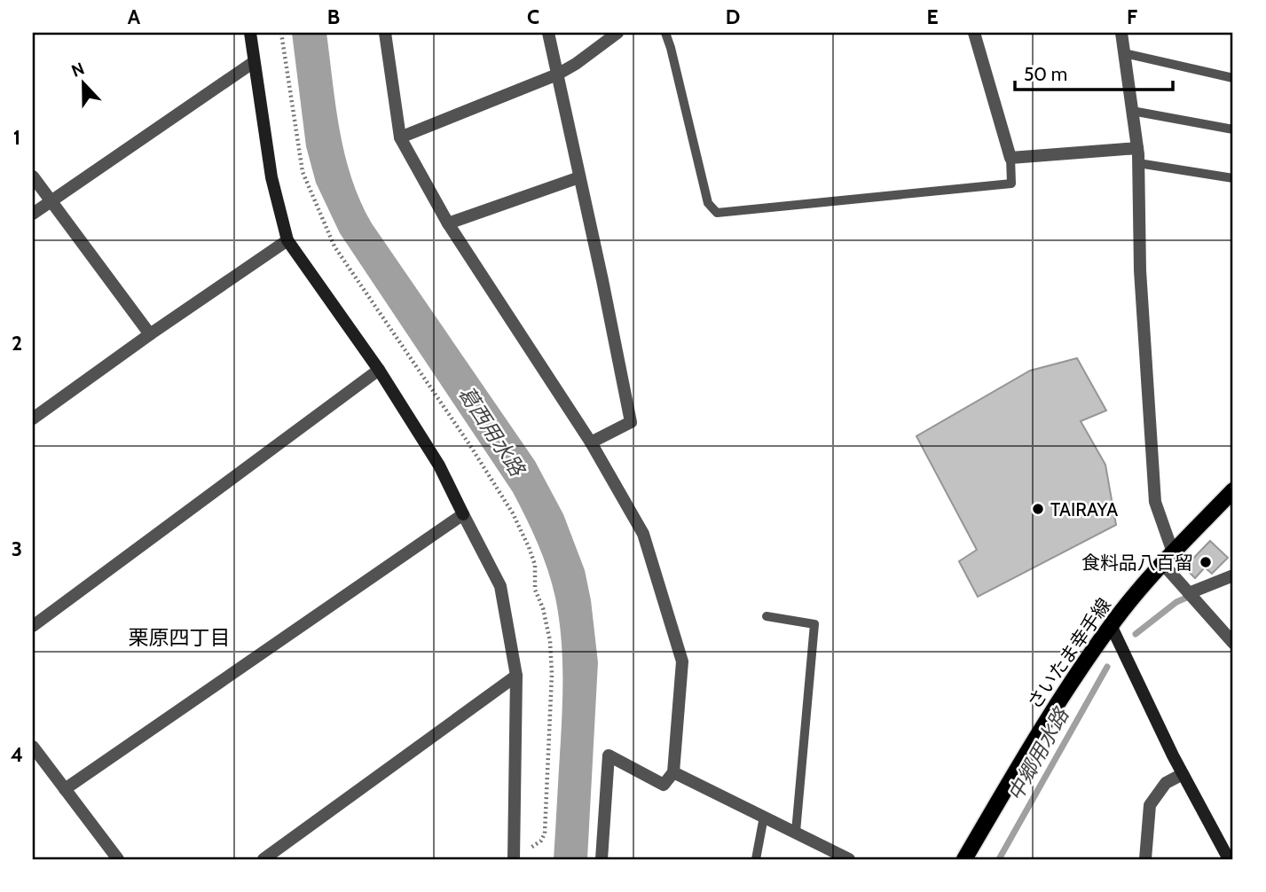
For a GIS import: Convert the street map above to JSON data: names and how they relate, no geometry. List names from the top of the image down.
{
  "streets": {
    "main road": ["さいたま幸手線"]
  },
  "districts": ["栗原四丁目"],
  "water": ["葛西用水路", "中郷用水路"],
  "places": ["TAIRAYA", "食料品八百留"],
  "scale_bar": "50 m",
  "north": "top",
  "grid": {
    "columns": [
      "A",
      "B",
      "C",
      "D",
      "E",
      "F"
    ],
    "rows": [
      "1",
      "2",
      "3",
      "4"
    ]
  }
}
